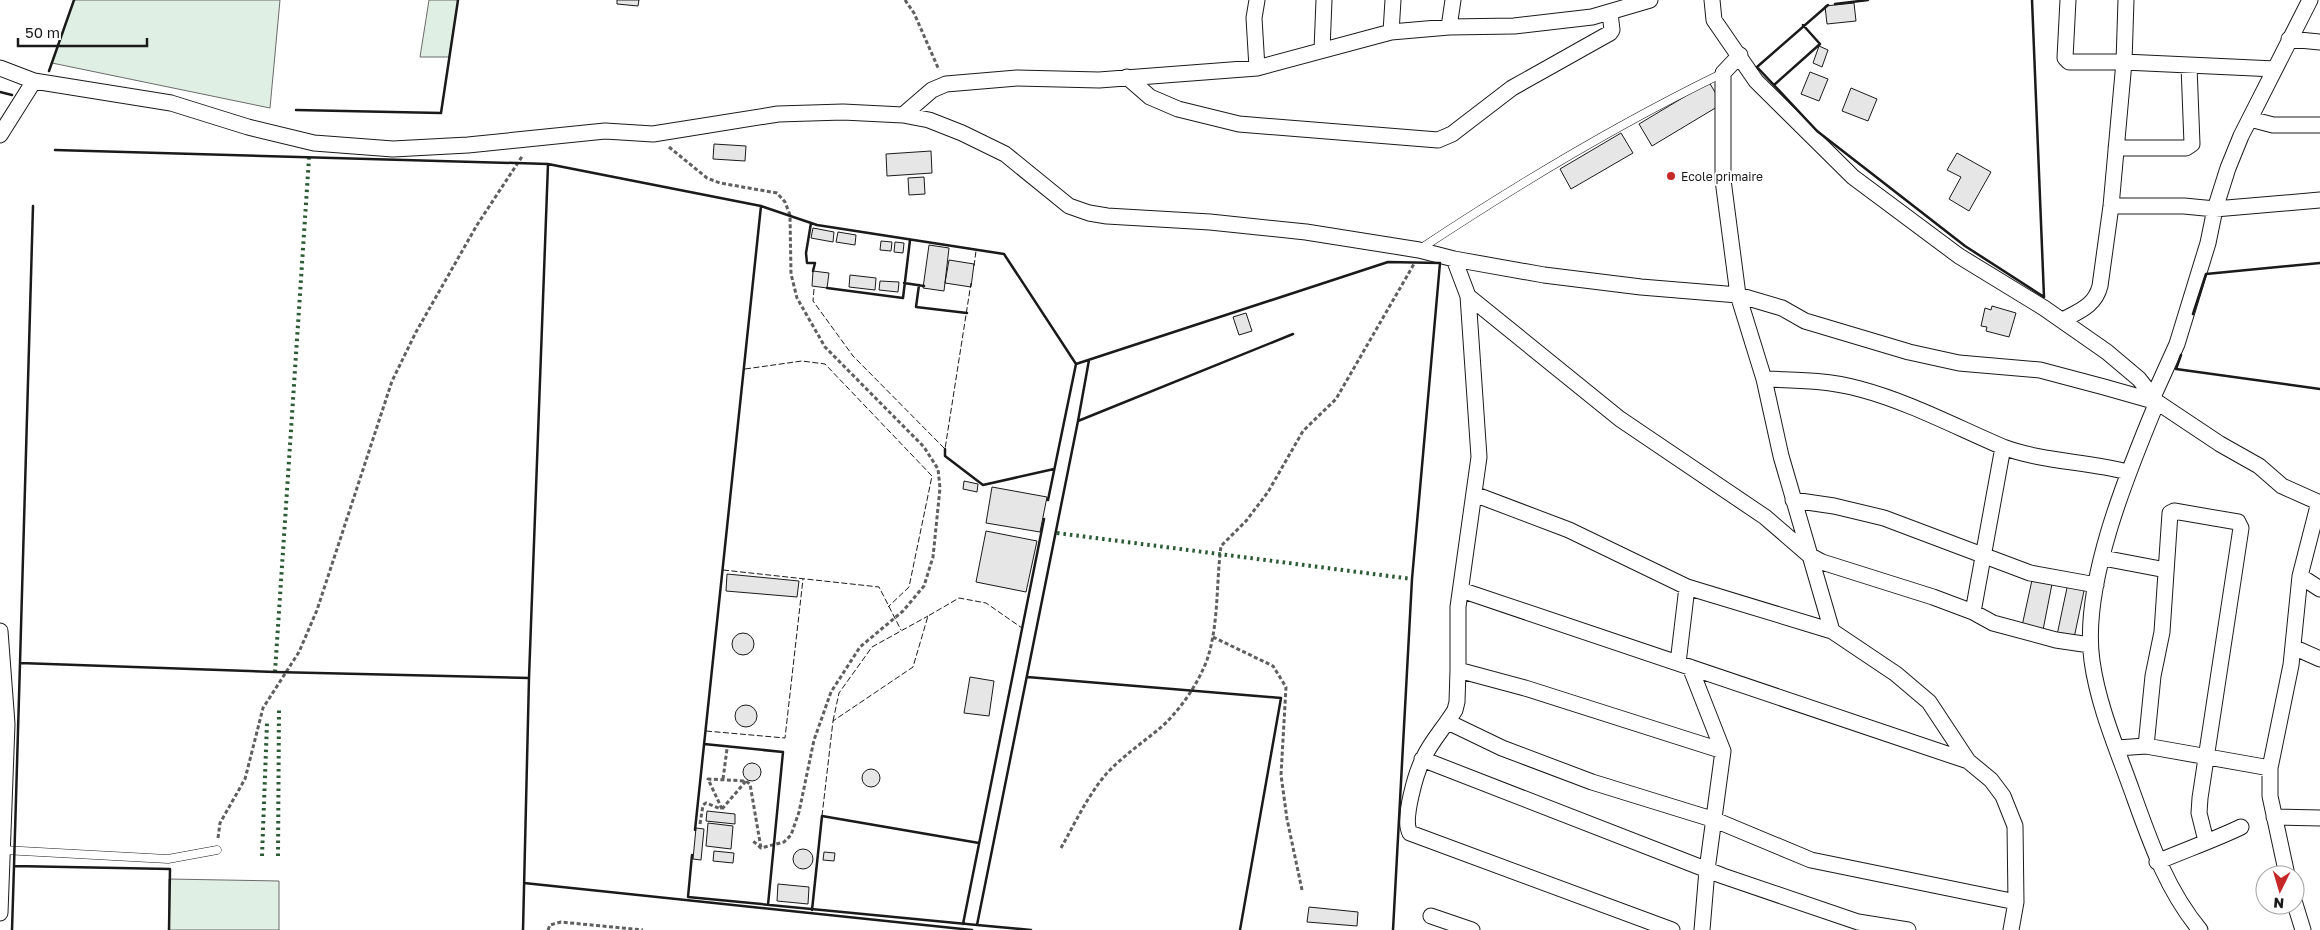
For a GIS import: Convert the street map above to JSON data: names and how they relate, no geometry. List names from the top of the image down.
{
  "places": ["Ecole primaire"],
  "scale_bar": "50 m",
  "north": "bottom"
}
